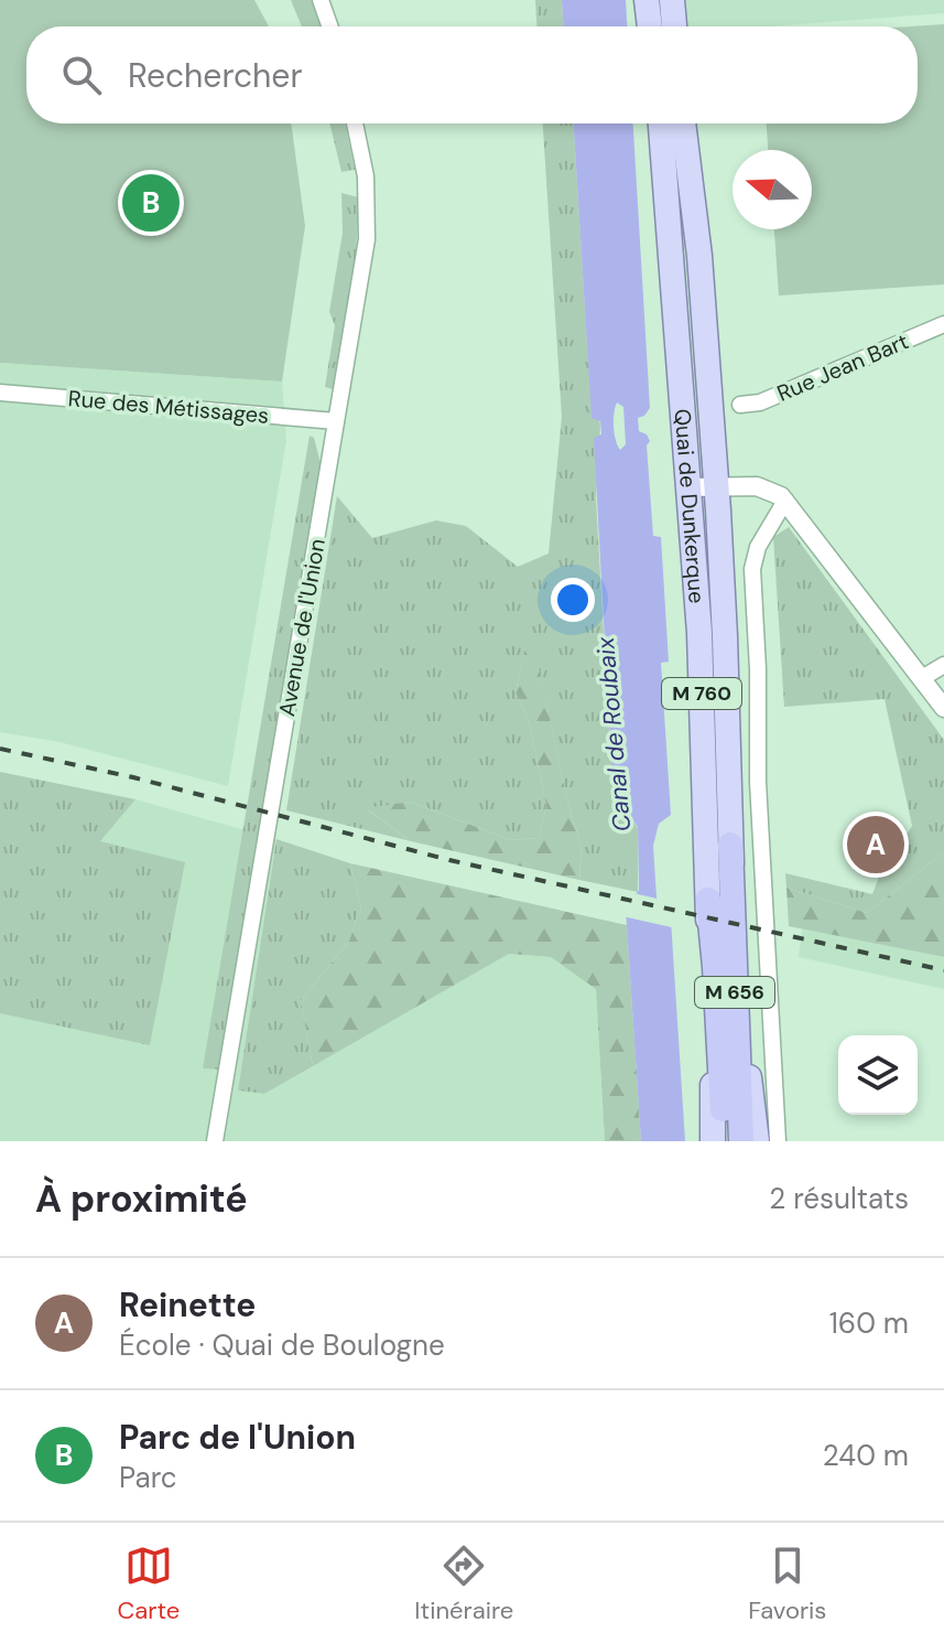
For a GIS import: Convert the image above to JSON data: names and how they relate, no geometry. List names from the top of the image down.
{
  "streets": {
    "highway": ["M 656"],
    "main road": ["Quai de Dunkerque", "M 760"],
    "street": ["Rue Jean Bart", "Rue des Métissages", "Avenue de l'Union"]
  },
  "crossings": [
    ["Rue des Métissages", "Avenue de l'Union"],
    ["Quai de Dunkerque", "M 760"],
    ["Quai de Dunkerque", "M 656"],
    ["M 760", "M 656"]
  ],
  "water": ["Canal de Roubaix"],
  "north": "left",
  "page": {
    "search": "Rechercher",
    "pins": ["B", "A"],
    "heading": ["À proximité", "2 résultats"],
    "list": [
      {
        "mark": "A",
        "name": "Reinette",
        "note": "École · Quai de Boulogne",
        "value": "160 m"
      },
      {
        "mark": "B",
        "name": "Parc de l'Union",
        "note": "Parc",
        "value": "240 m"
      }
    ],
    "nav": ["Carte", "Itinéraire", "Favoris"]
  }
}
